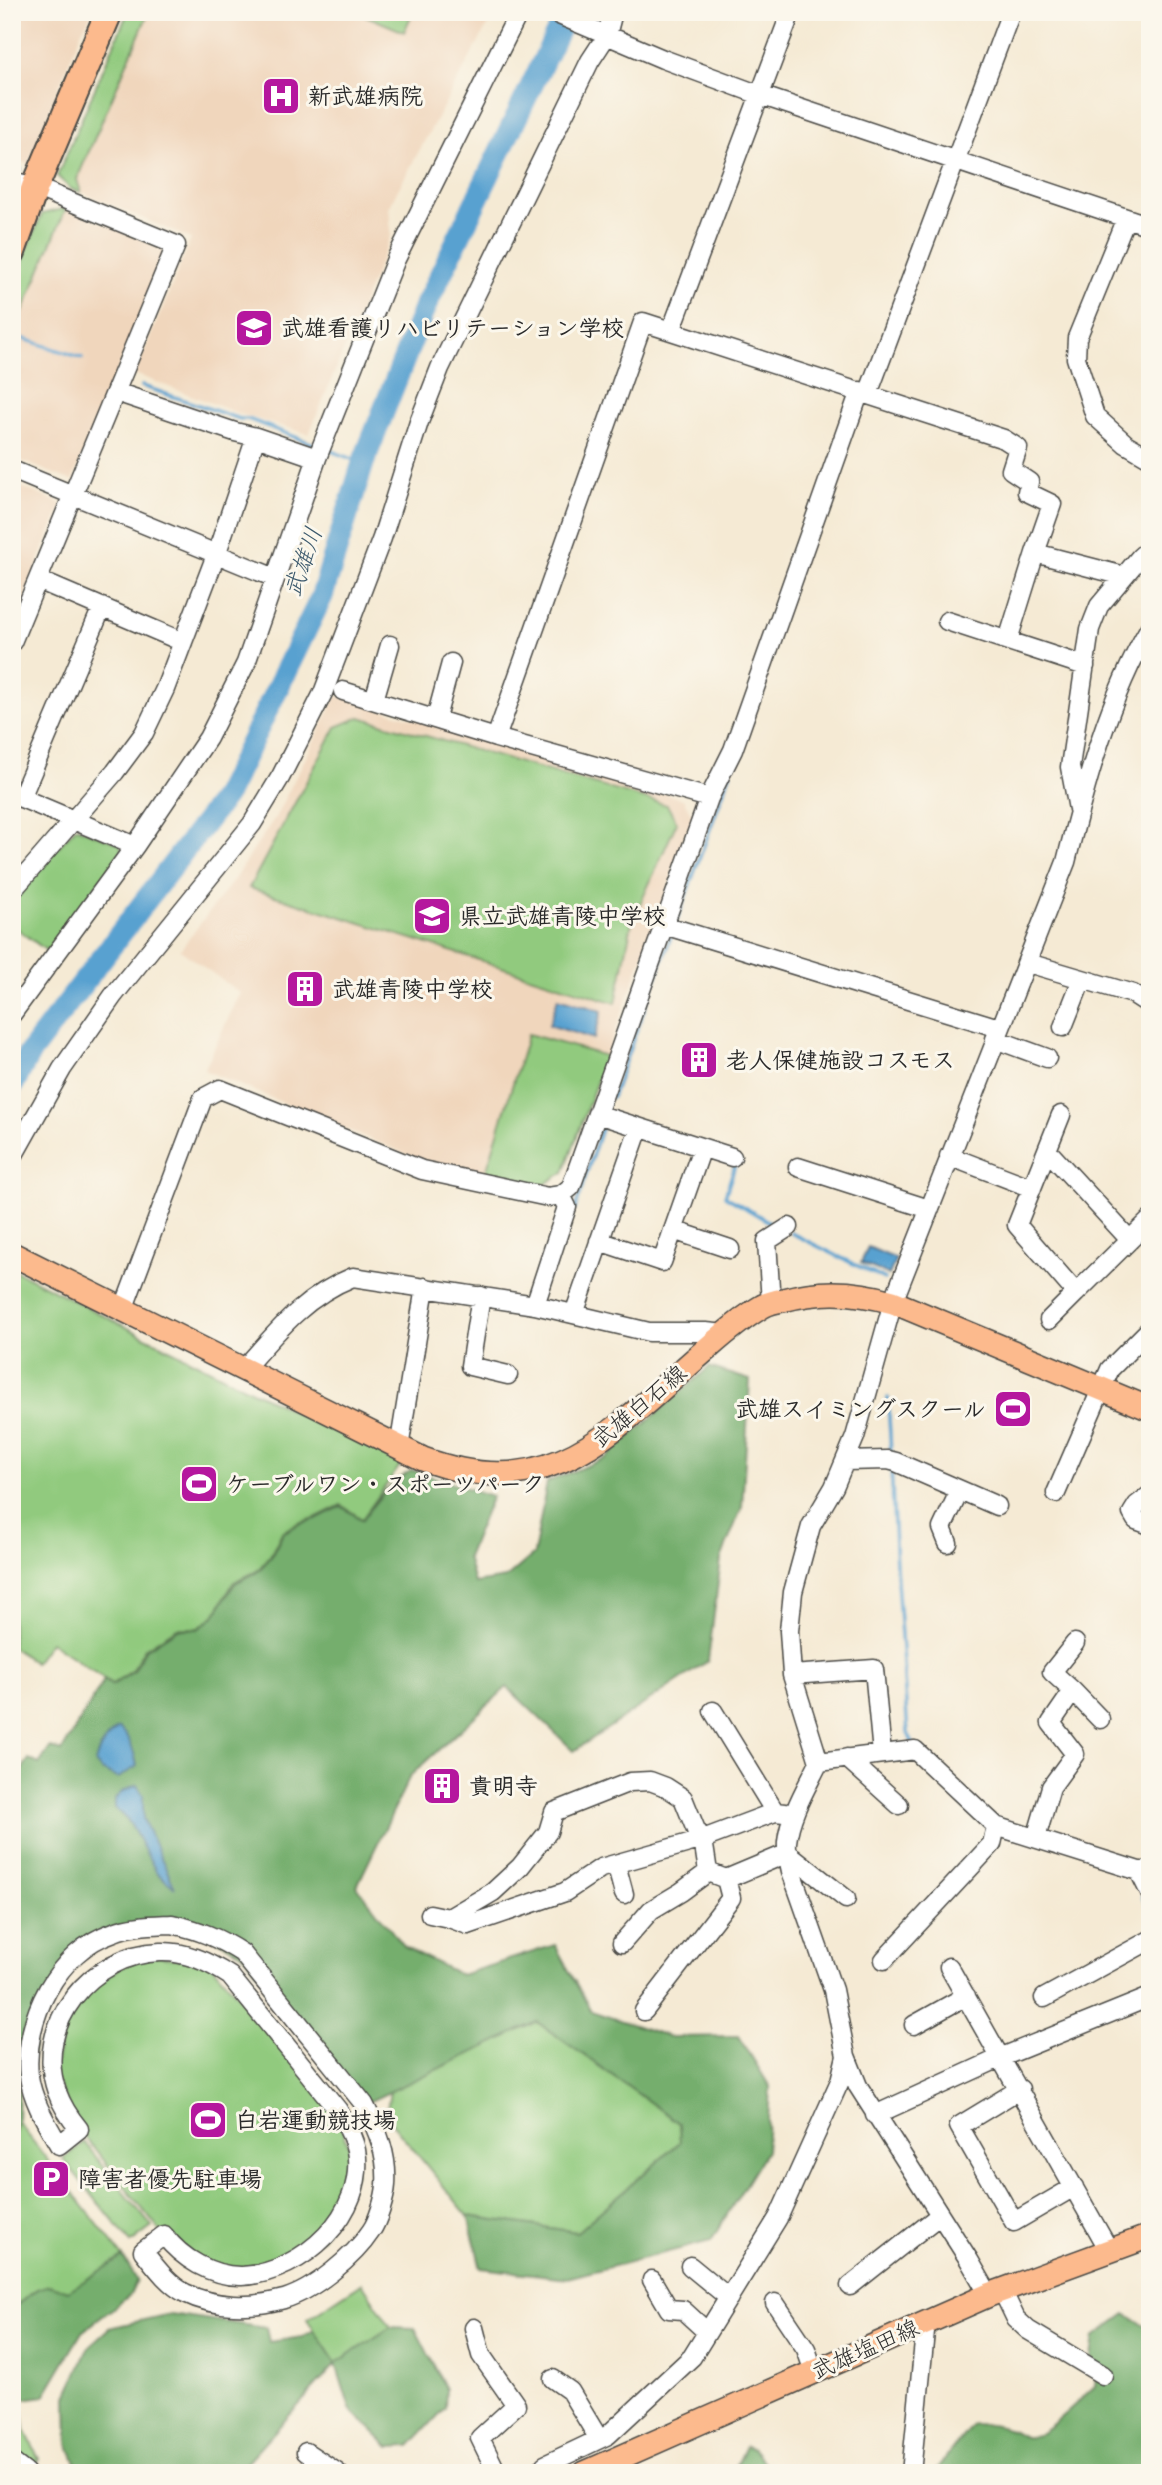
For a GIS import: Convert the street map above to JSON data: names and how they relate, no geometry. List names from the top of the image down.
{
  "streets": {
    "main road": ["武雄白石線", "武雄塩田線"]
  },
  "water": ["武雄川"],
  "places": {
    "hospital": ["新武雄病院"],
    "school or university": ["武雄看護リハビリテーション学校", "県立武雄青陵中学校"],
    "building": ["武雄青陵中学校", "老人保健施設コスモス", "貴明寺"],
    "sports": ["武雄スイミングスクール", "ケーブルワン・スポーツパーク", "白岩運動競技場"],
    "parking": ["障害者優先駐車場"]
  }
}
